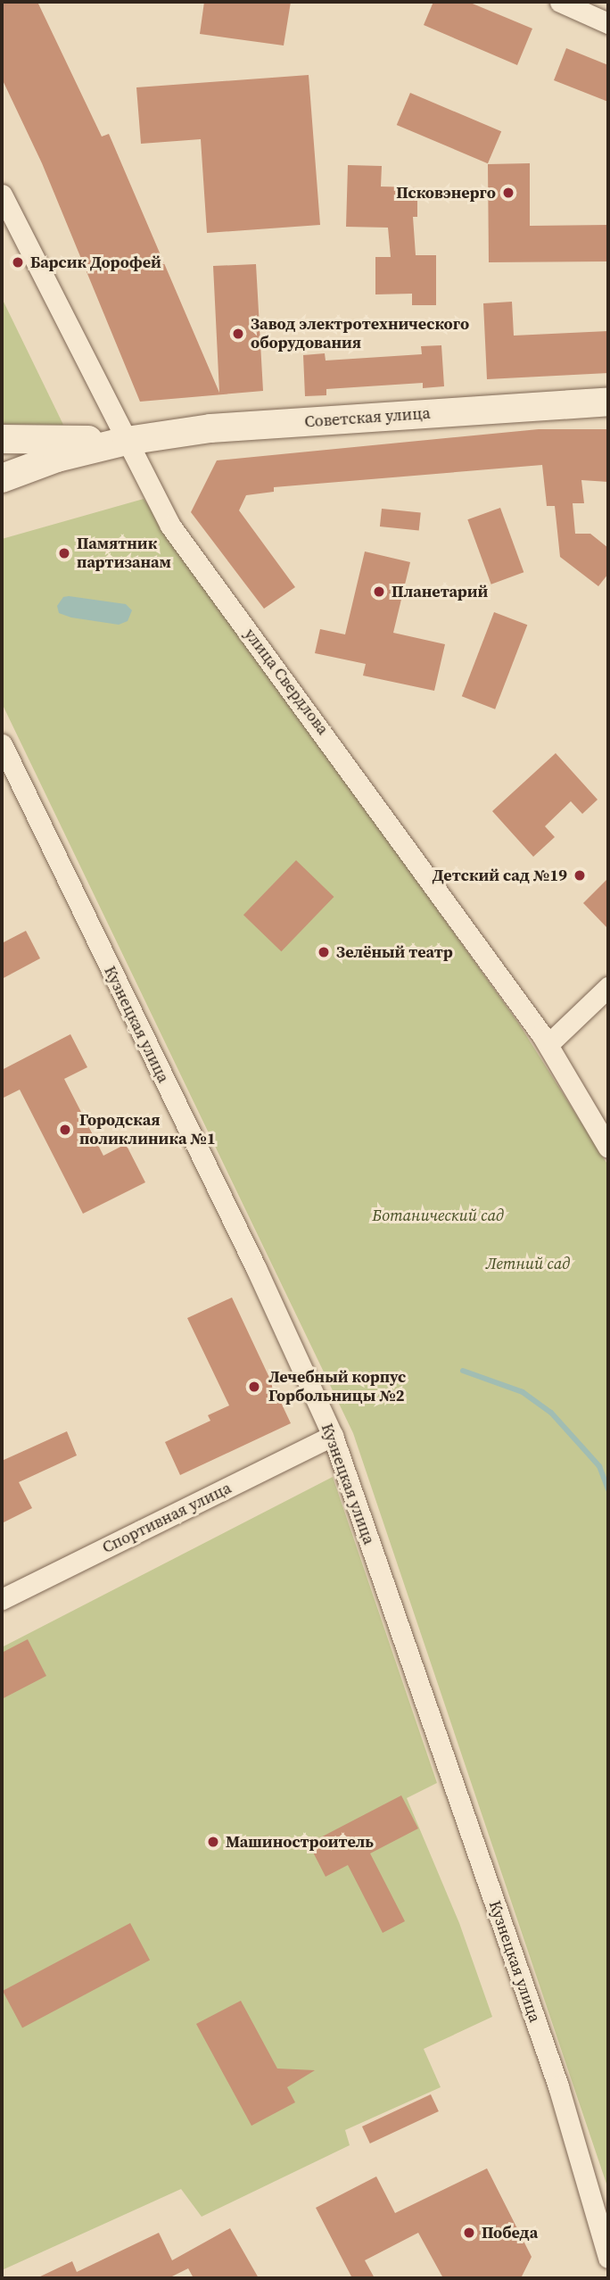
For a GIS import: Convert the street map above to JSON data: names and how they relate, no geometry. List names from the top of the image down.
{
  "streets": {
    "main road": ["Советская улица"],
    "street": ["улица Свердлова", "Кузнецкая улица", "Спортивная улица"]
  },
  "crossings": [
    ["Советская улица", "улица Свердлова"],
    ["Кузнецкая улица", "Спортивная улица"]
  ],
  "parks": ["Ботанический сад", "Летний сад"],
  "places": [
    "Псковэнерго",
    "Барсик Дорофей",
    "Завод электротехнического оборудования",
    "Памятник партизанам",
    "Планетарий",
    "Детский сад №19",
    "Зелёный театр",
    "Городская поликлиника №1",
    "Лечебный корпус Горбольницы №2",
    "Машиностроитель",
    "Победа"
  ]
}
